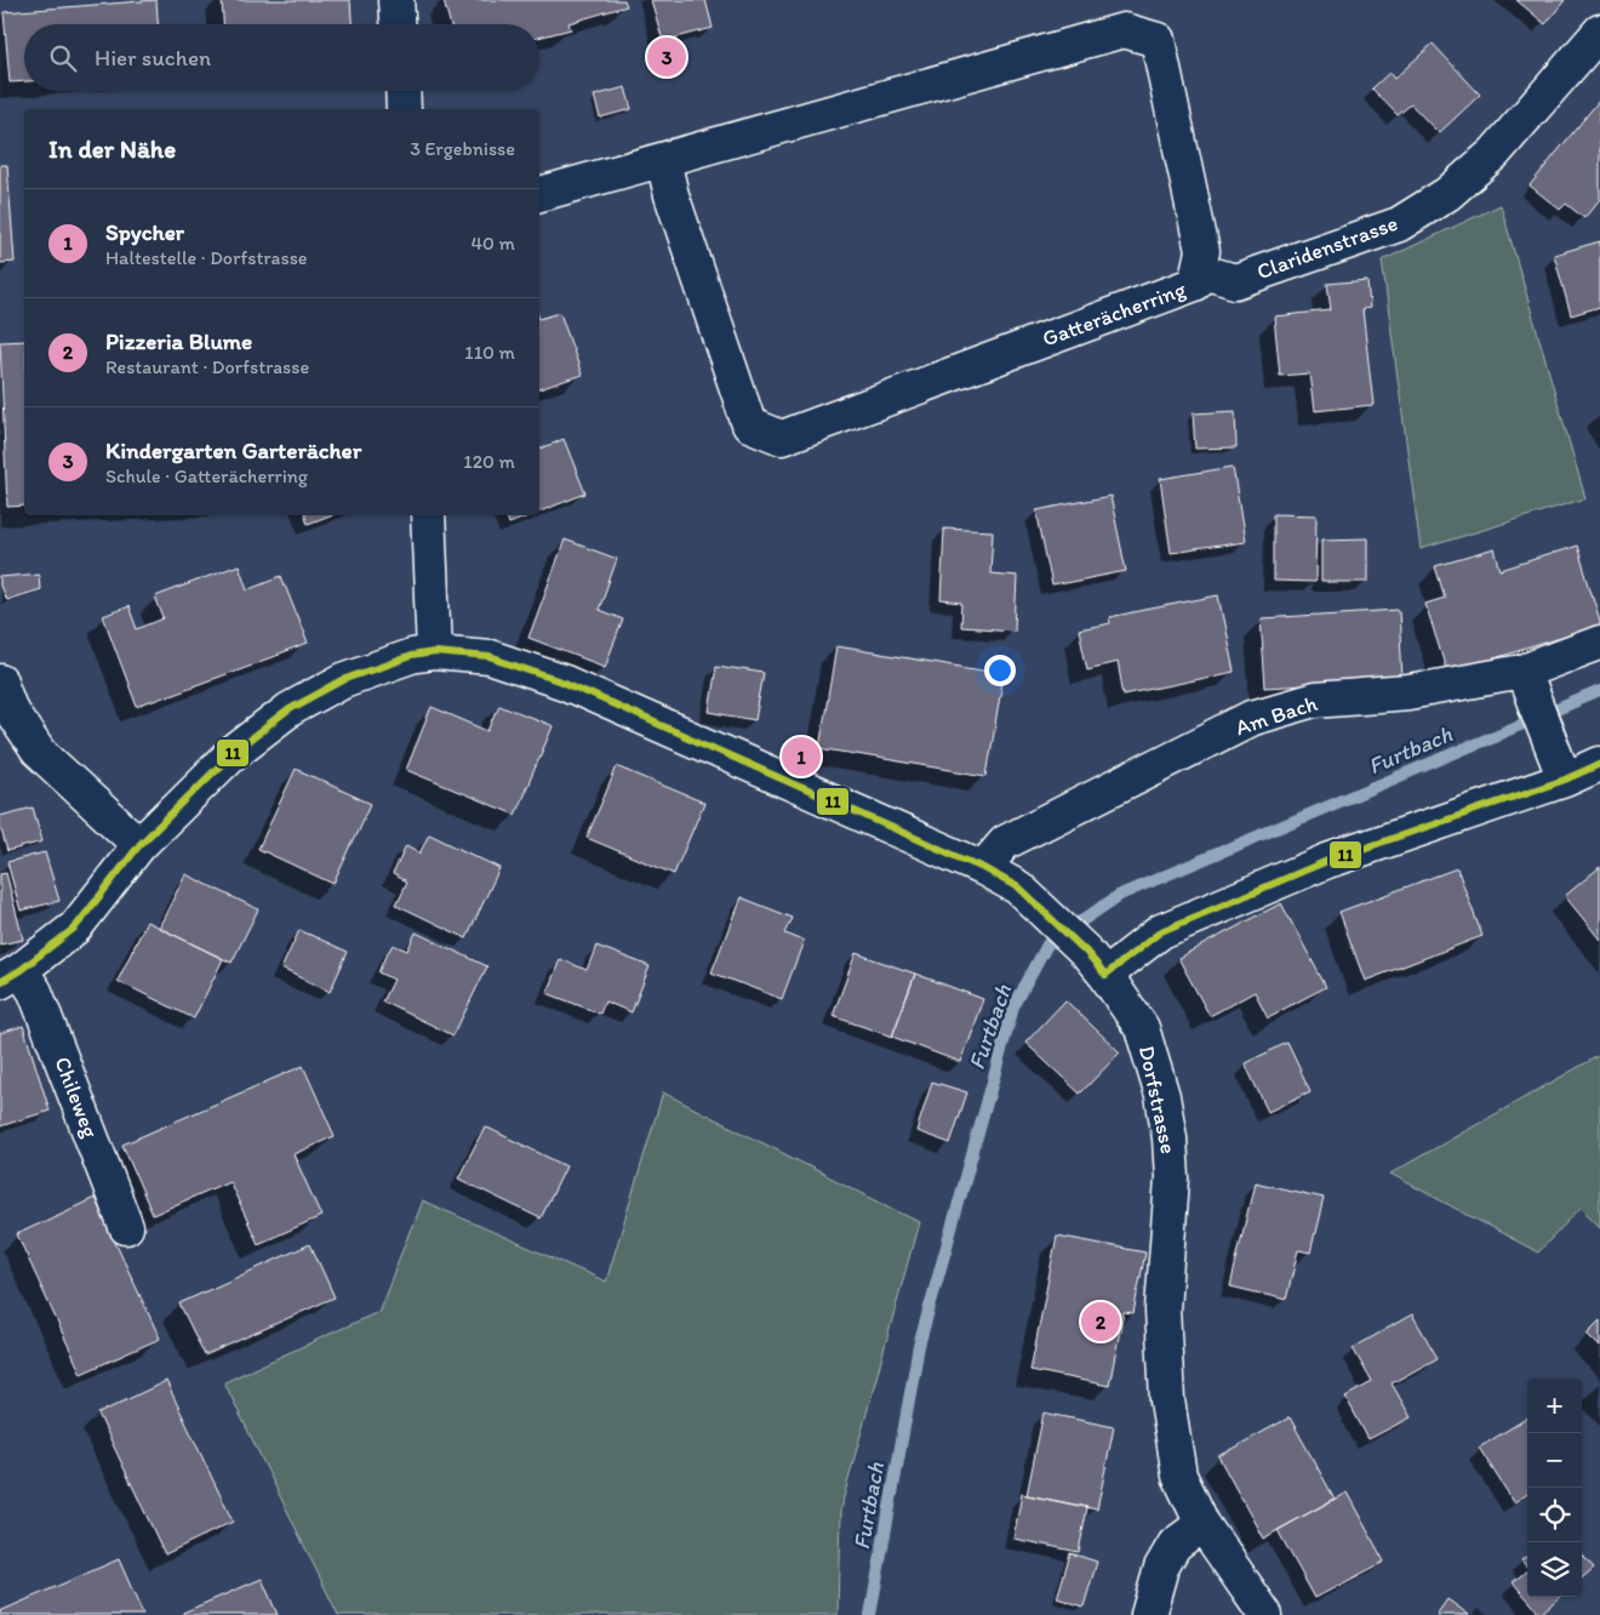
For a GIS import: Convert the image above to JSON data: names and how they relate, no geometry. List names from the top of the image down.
{
  "streets": {
    "street": [
      "Claridenstrasse",
      "Gatterächerring",
      "Am Bach",
      "Chileweg",
      "Dorfstrasse"
    ]
  },
  "crossings": [
    ["Claridenstrasse", "Gatterächerring"],
    ["Am Bach", "Dorfstrasse"],
    ["Chileweg", "Dorfstrasse"]
  ],
  "water": ["Furtbach"],
  "lines": ["transit line 11"],
  "page": {
    "search": "Hier suchen",
    "pins": ["3", "1", "2"],
    "heading": ["In der Nähe", "3 Ergebnisse"],
    "list": [
      {
        "mark": "1",
        "name": "Spycher",
        "note": "Haltestelle · Dorfstrasse",
        "value": "40 m"
      },
      {
        "mark": "2",
        "name": "Pizzeria Blume",
        "note": "Restaurant · Dorfstrasse",
        "value": "110 m"
      },
      {
        "mark": "3",
        "name": "Kindergarten Garterächer",
        "note": "Schule · Gatterächerring",
        "value": "120 m"
      }
    ],
    "map_buttons": ["+", "−"]
  }
}
